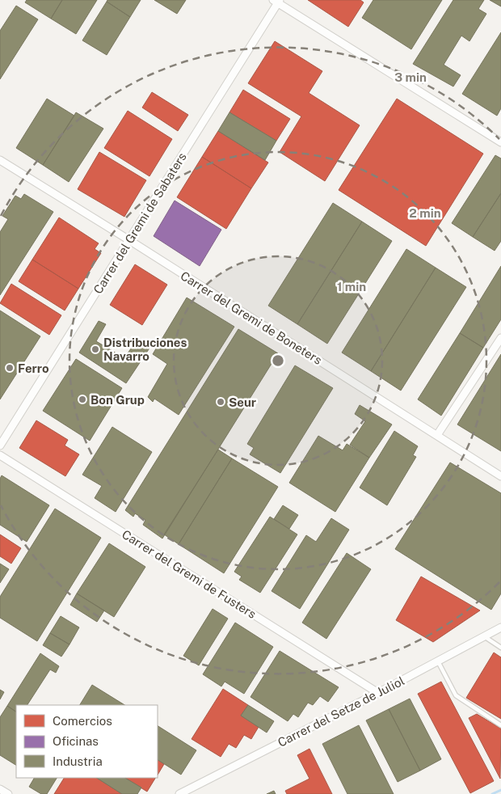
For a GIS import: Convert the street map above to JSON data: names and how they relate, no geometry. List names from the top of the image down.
{
  "streets": {
    "street": [
      "Carrer del Gremi de Sabaters",
      "Carrer del Gremi de Boneters",
      "Carrer del Gremi de Fusters",
      "Carrer del Setze de Juliol"
    ]
  },
  "crossings": [
    ["Carrer del Gremi de Sabaters", "Carrer del Gremi de Boneters"],
    ["Carrer del Gremi de Fusters", "Carrer del Setze de Juliol"]
  ],
  "places": [
    "Distribuciones Navarro",
    "Ferro",
    "Bon Grup",
    "Seur"
  ],
  "legend": ["Comercios", "Oficinas", "Industria"],
  "rings": ["3 min", "2 min", "1 min"]
}
